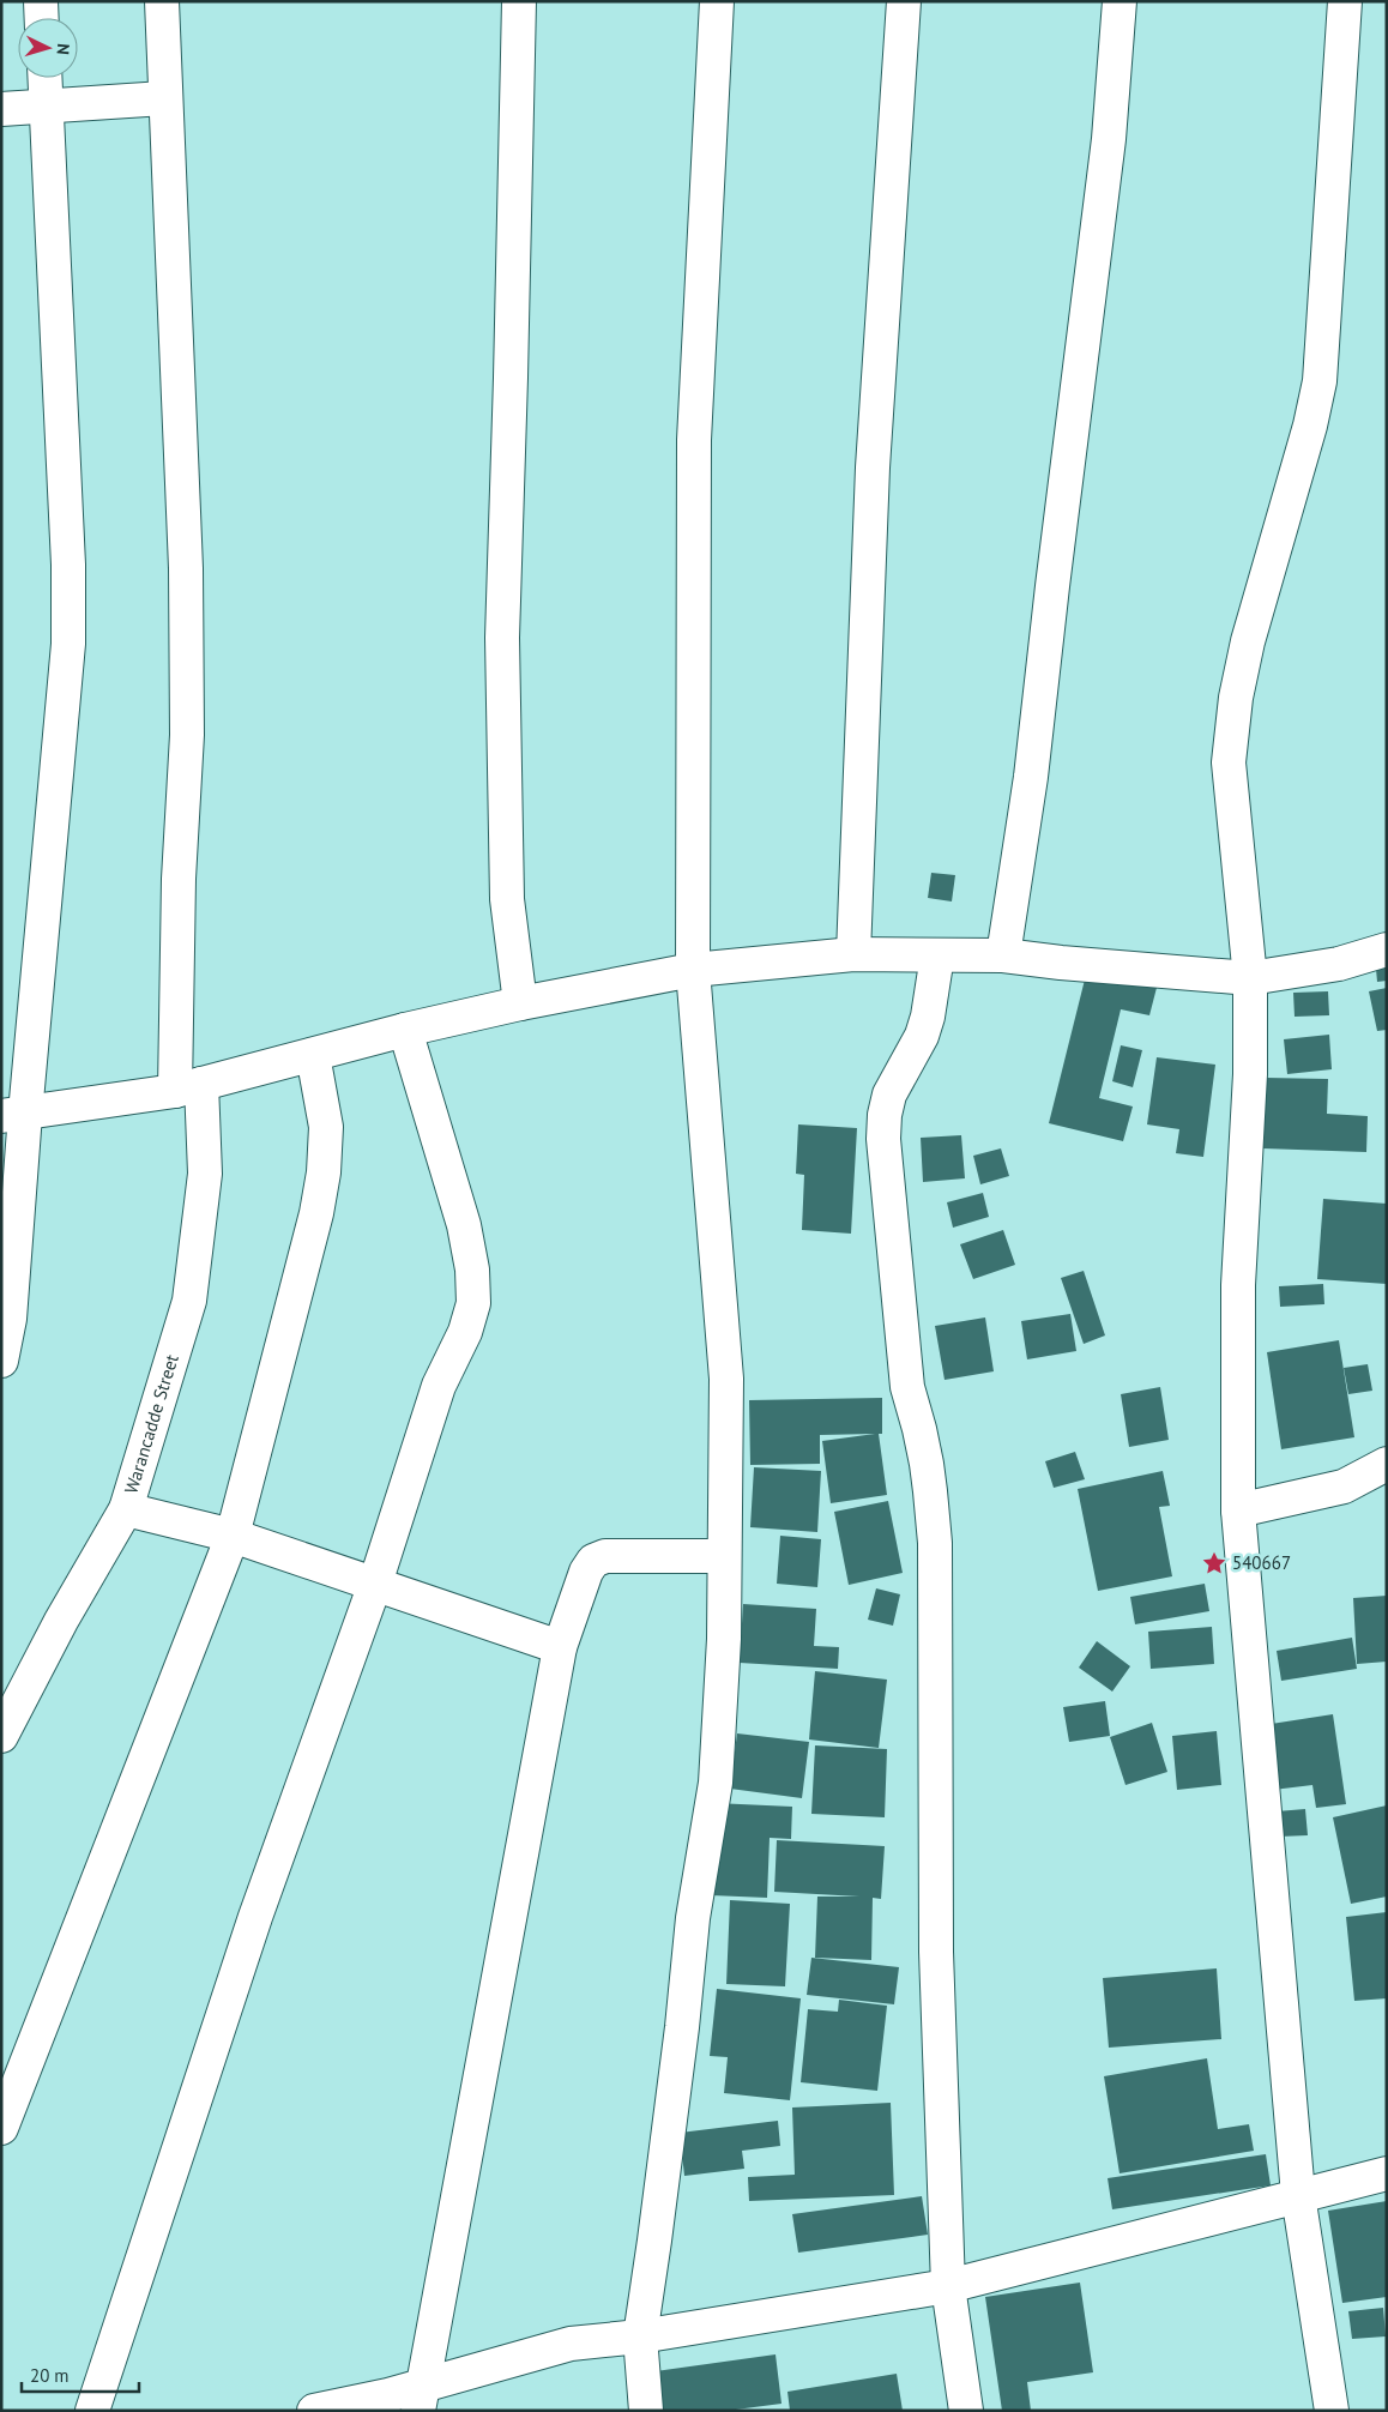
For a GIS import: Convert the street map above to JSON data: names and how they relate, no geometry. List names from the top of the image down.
{
  "streets": {
    "street": ["Warancadde Street"]
  },
  "places": {
    "place": ["540667"]
  },
  "scale_bar": "20 m",
  "north": "right"
}
